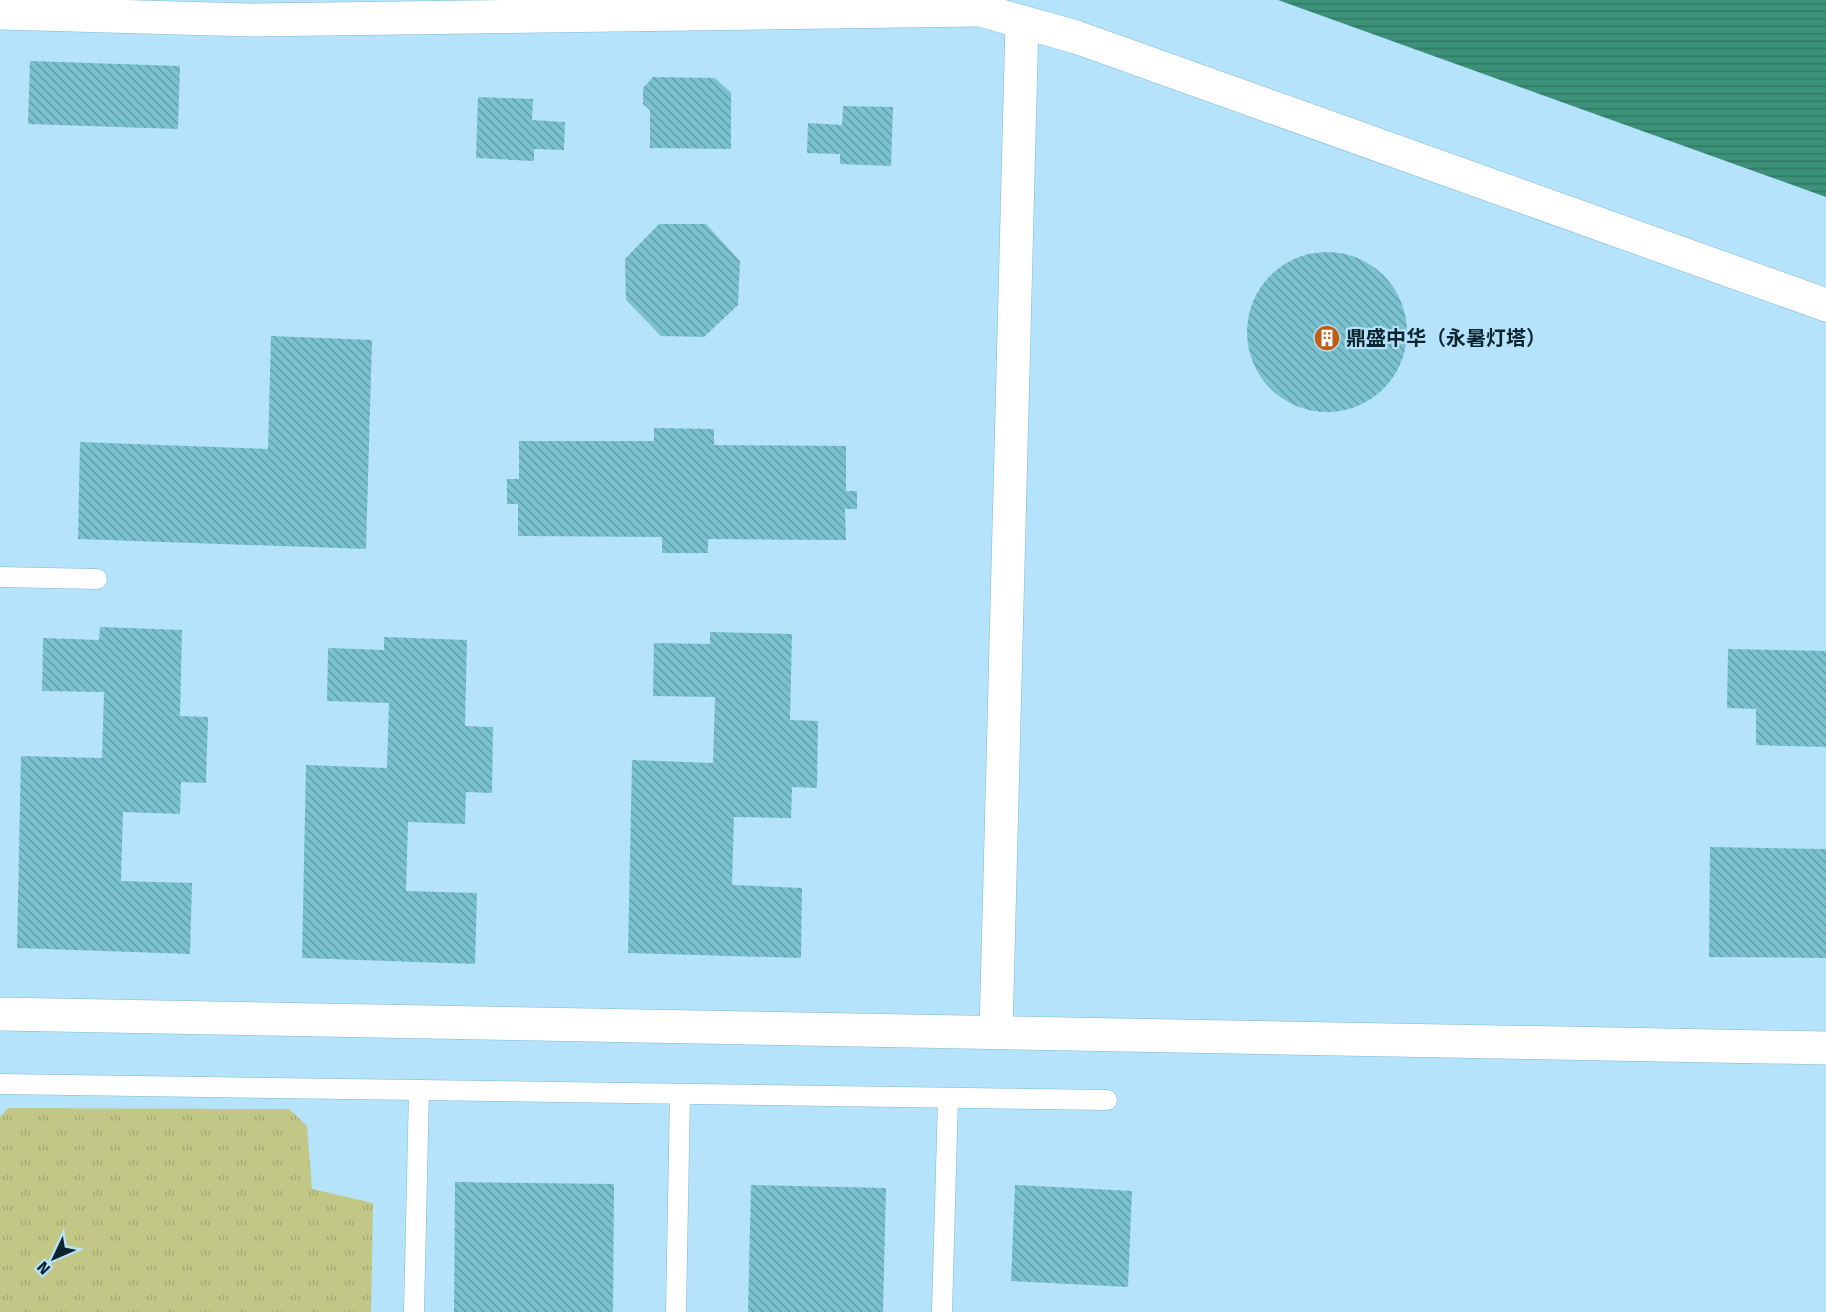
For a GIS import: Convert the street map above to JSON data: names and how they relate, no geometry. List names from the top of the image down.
{
  "places": {
    "building": ["鼎盛中华（永暑灯塔）"]
  },
  "north": "bottom left"
}
